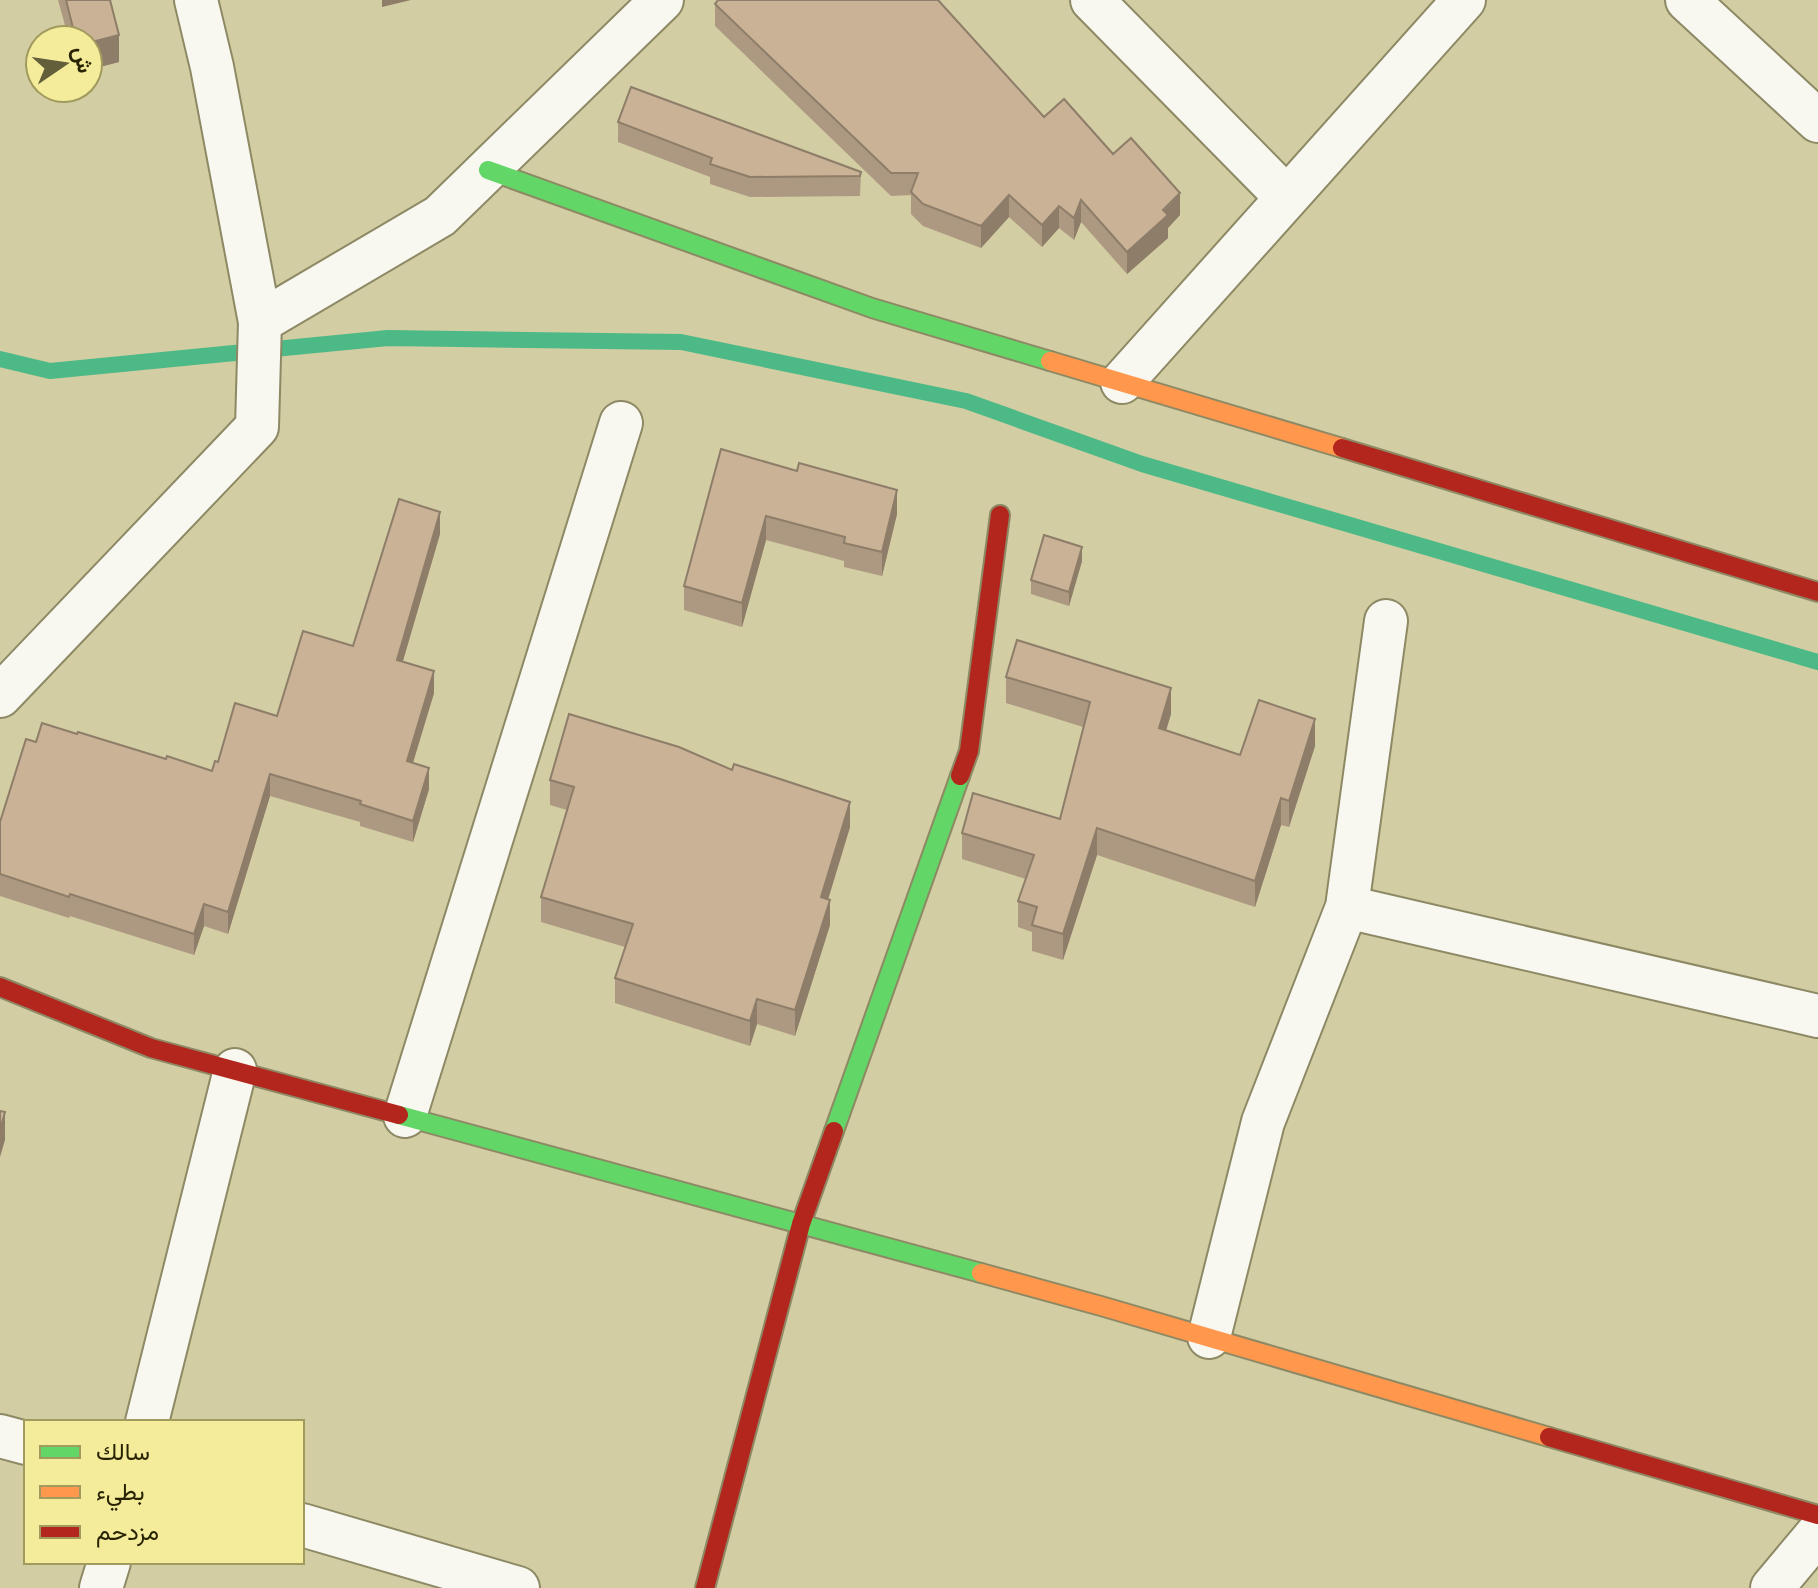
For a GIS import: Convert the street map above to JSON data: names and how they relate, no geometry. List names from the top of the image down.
{
  "legend": ["سالك", "بطيء", "مزدحم"],
  "north": "right"
}
